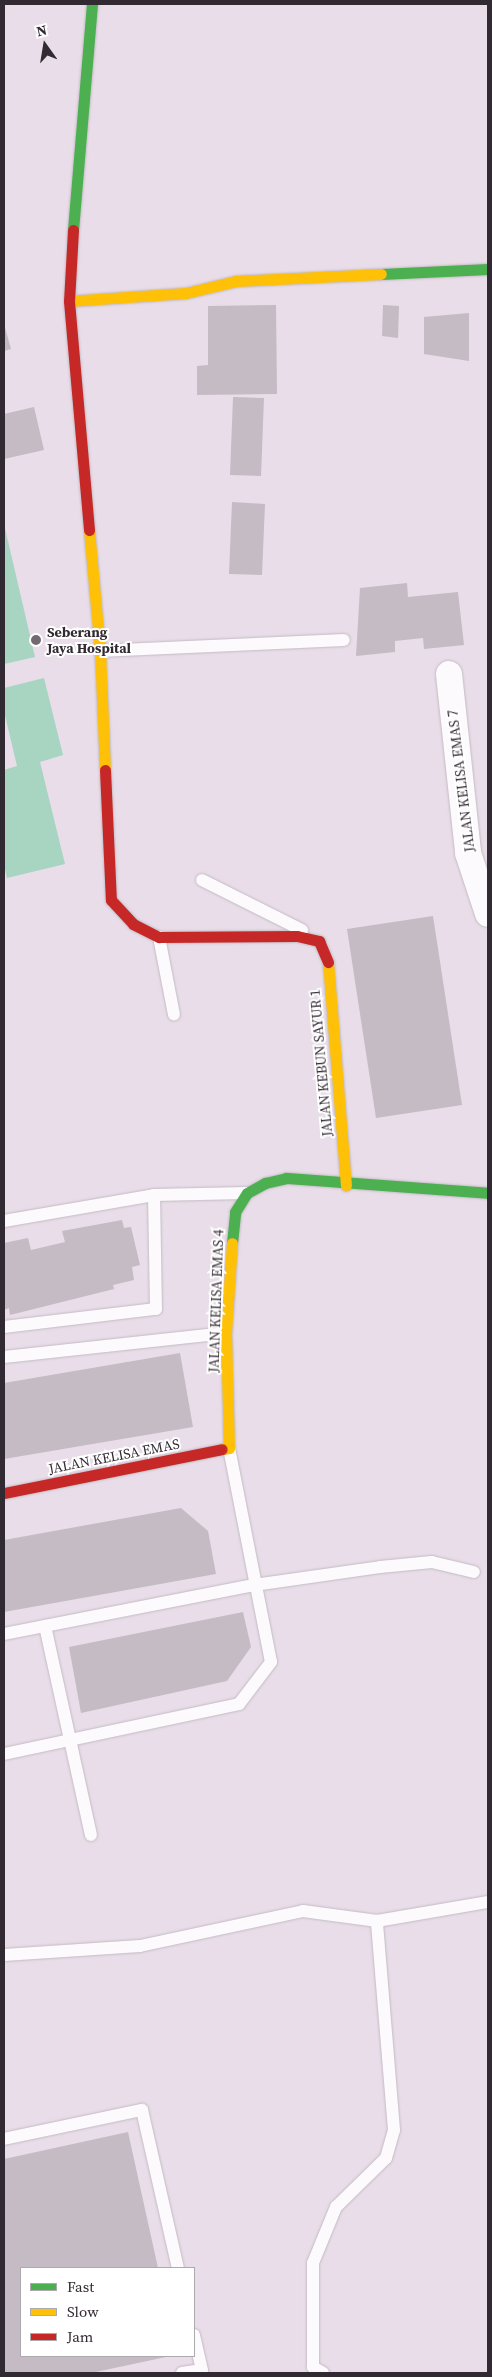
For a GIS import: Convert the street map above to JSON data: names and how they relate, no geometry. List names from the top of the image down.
{
  "streets": {
    "street": [
      "JALAN KELISA EMAS 7",
      "JALAN KEBUN SAYUR 1",
      "JALAN KELISA EMAS 4",
      "JALAN KELISA EMAS"
    ]
  },
  "crossings": [
    ["JALAN KELISA EMAS 4", "JALAN KELISA EMAS"]
  ],
  "places": ["Seberang Jaya Hospital"],
  "legend": ["Fast", "Slow", "Jam"],
  "north": "top"
}
